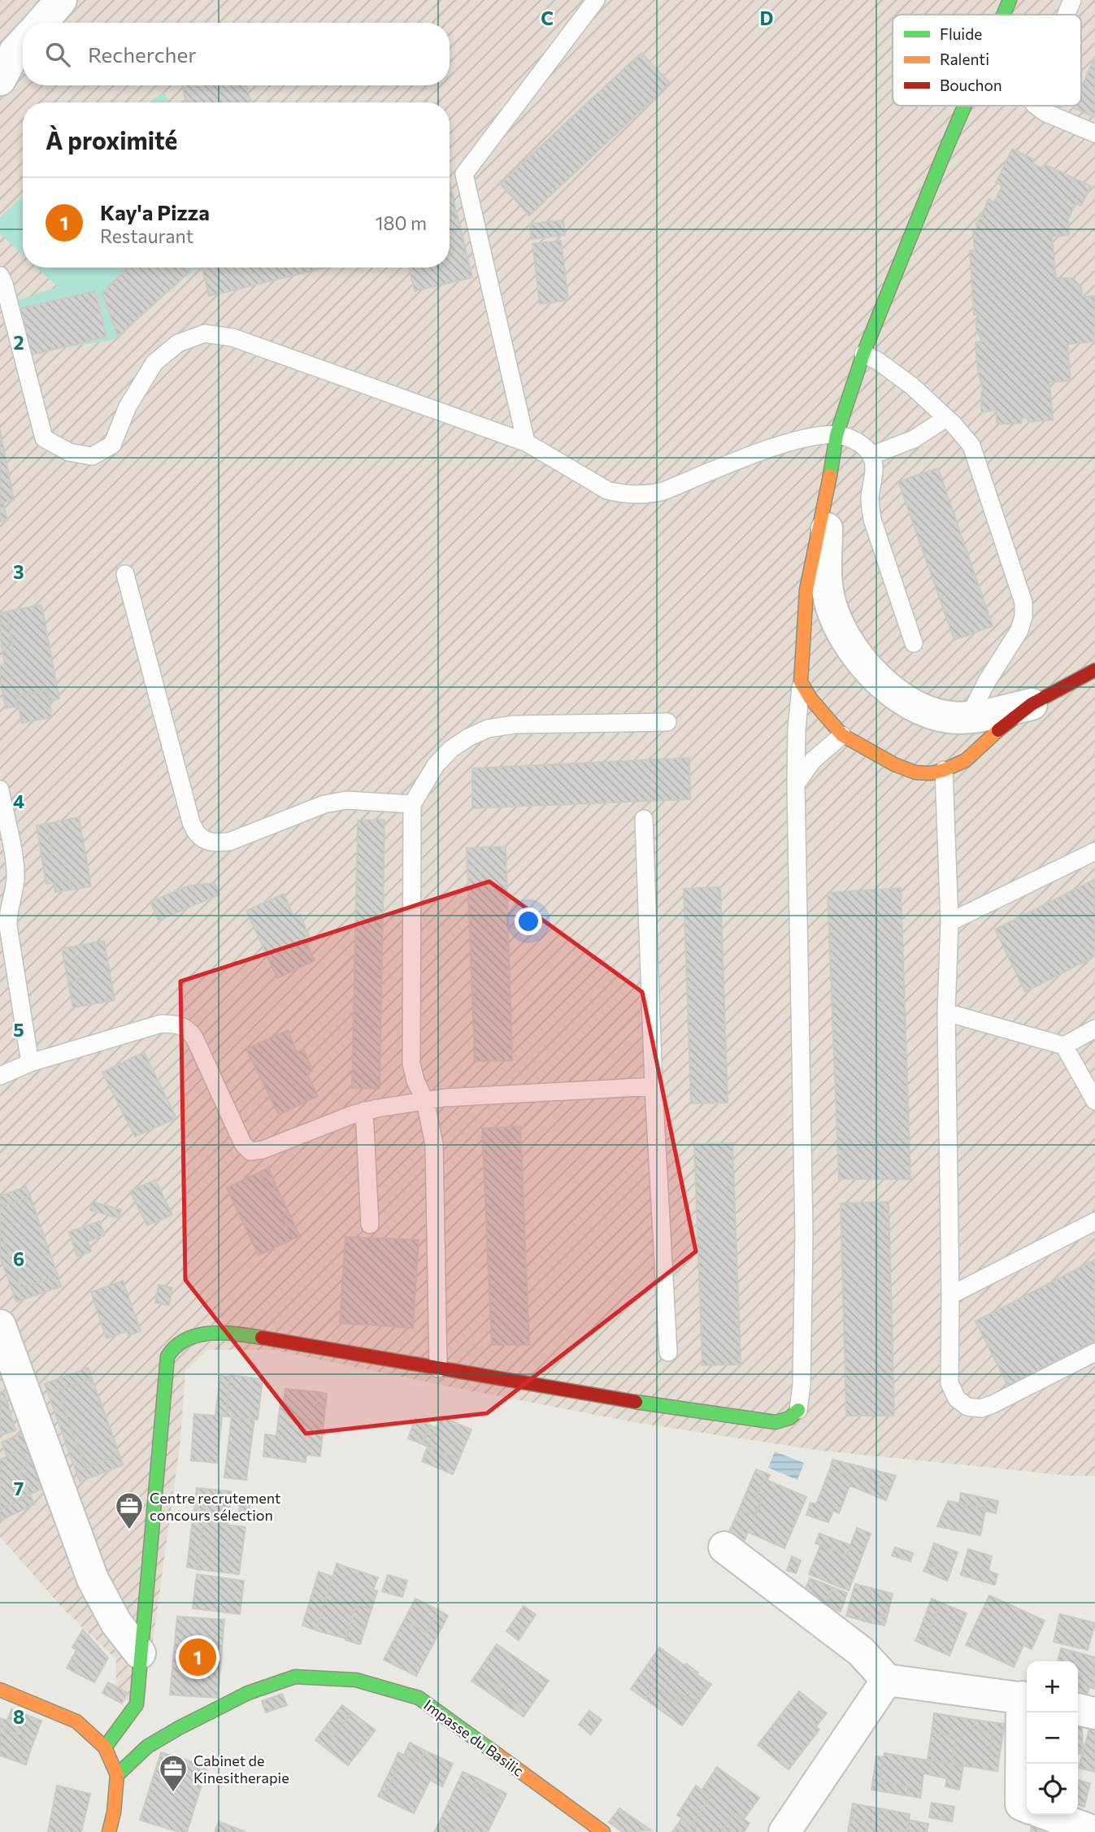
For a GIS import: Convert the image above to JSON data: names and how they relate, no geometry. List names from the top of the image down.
{
  "streets": {
    "street": ["Impasse du Basilic"]
  },
  "places": {
    "office": ["Centre recrutement concours sélection", "Cabinet de Kinesitherapie"]
  },
  "legend": ["Fluide", "Ralenti", "Bouchon"],
  "page": {
    "search": "Rechercher",
    "heading": "À proximité",
    "list": [
      {
        "mark": "1",
        "name": "Kay'a Pizza",
        "note": "Restaurant",
        "value": "180 m"
      }
    ],
    "pins": "1",
    "map_buttons": ["+", "−"]
  },
  "grid": {
    "columns": ["C", "D"],
    "rows": [
      "2",
      "3",
      "4",
      "5",
      "6",
      "7",
      "8"
    ]
  }
}
